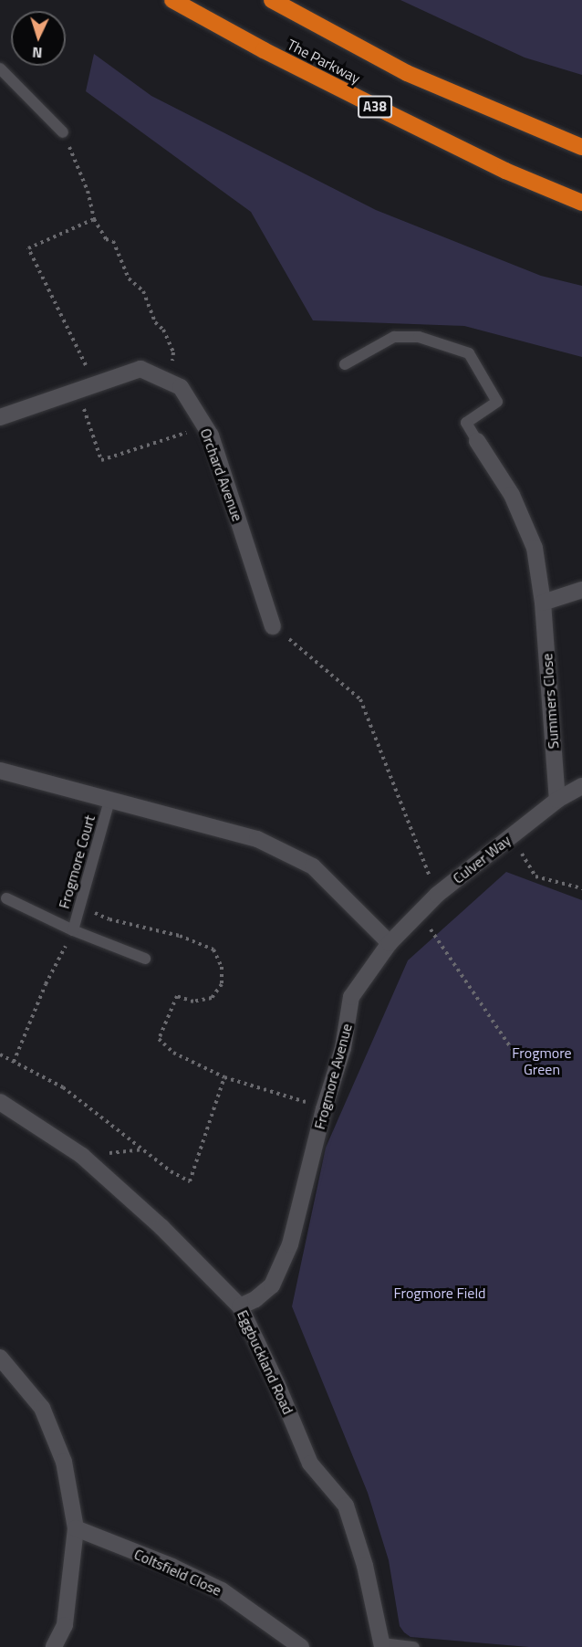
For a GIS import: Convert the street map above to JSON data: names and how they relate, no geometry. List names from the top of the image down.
{
  "streets": {
    "highway": ["The Parkway", "A38"],
    "street": [
      "Orchard Avenue",
      "Summers Close",
      "Culver Way",
      "Frogmore Avenue",
      "Eggbuckland Road",
      "Coltsfield Close"
    ],
    "lane": ["Frogmore Court"]
  },
  "crossings": [
    ["Summers Close", "Culver Way"],
    ["Culver Way", "Frogmore Avenue"],
    ["Frogmore Avenue", "Eggbuckland Road"]
  ],
  "parks": ["Frogmore Green", "Frogmore Field"],
  "north": "bottom"
}
